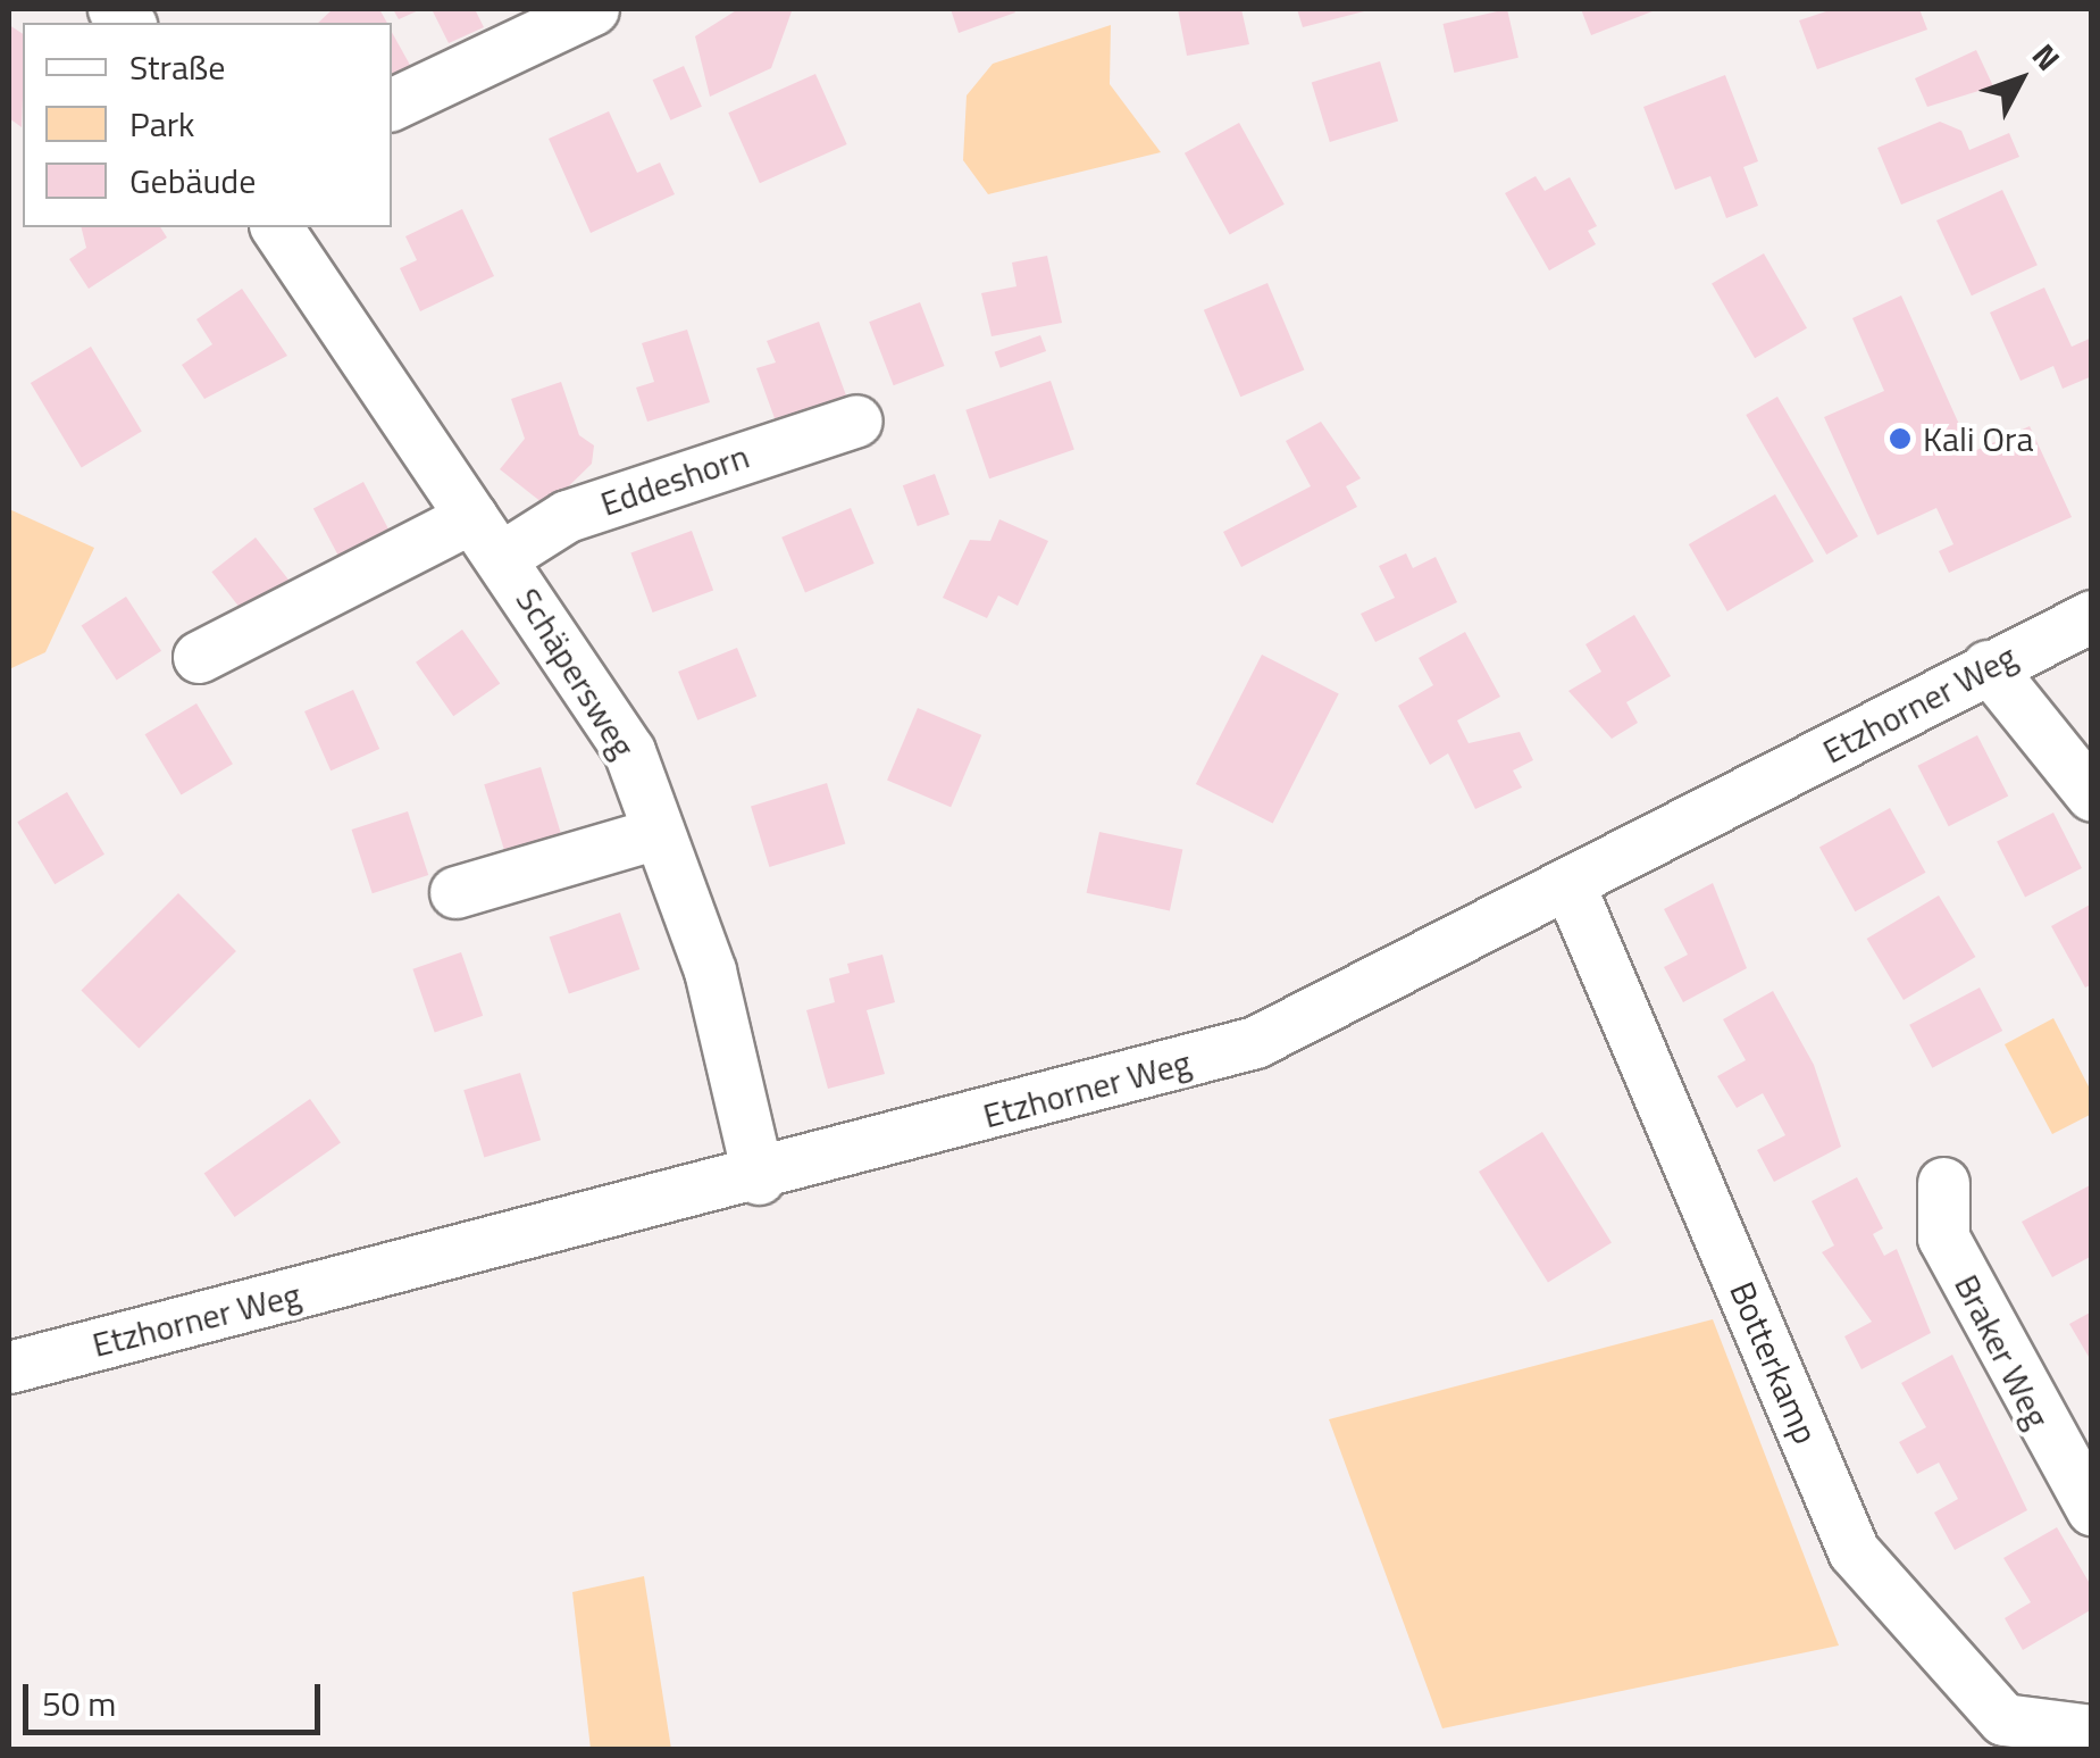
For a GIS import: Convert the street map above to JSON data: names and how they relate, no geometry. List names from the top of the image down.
{
  "streets": {
    "street": [
      "Eddeshorn",
      "Schäpersweg",
      "Etzhorner Weg",
      "Braker Weg",
      "Botterkamp"
    ]
  },
  "crossings": [
    ["Eddeshorn", "Schäpersweg"],
    ["Schäpersweg", "Etzhorner Weg"],
    ["Etzhorner Weg", "Botterkamp"]
  ],
  "places": ["Kali Ora"],
  "legend": ["Straße", "Park", "Gebäude"],
  "scale_bar": "50 m",
  "north": "top right"
}
